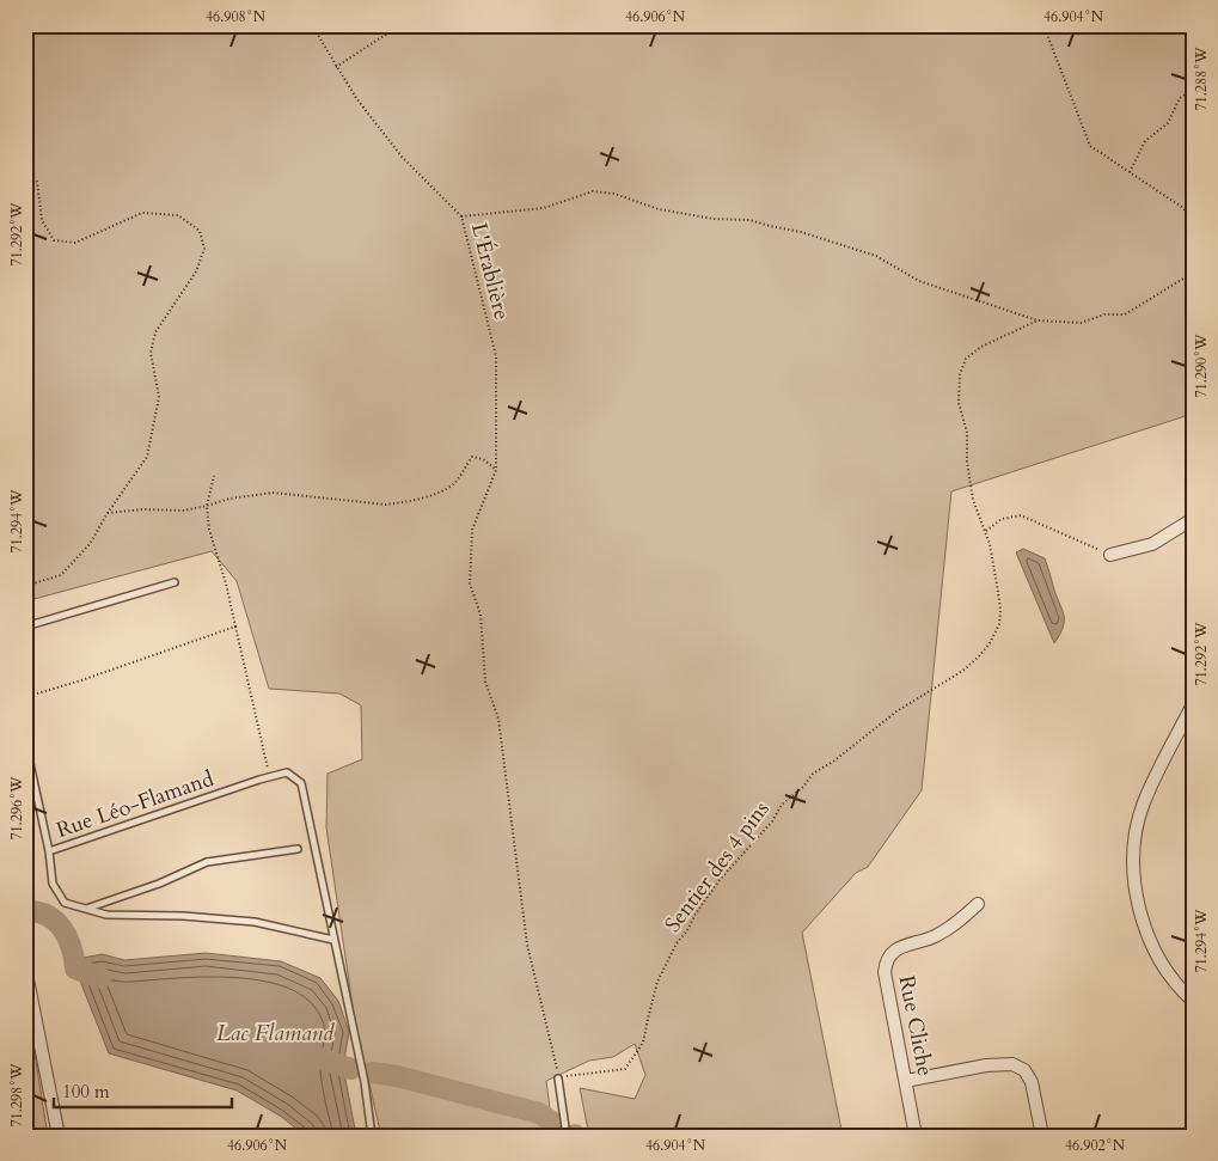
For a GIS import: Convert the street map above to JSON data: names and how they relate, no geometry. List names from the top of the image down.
{
  "streets": {
    "street": ["Rue Cliche"],
    "lane": ["Rue Léo-Flamand"],
    "path": ["L'Érablière", "Sentier des 4 pins"]
  },
  "water": ["Lac Flamand"],
  "scale_bar": "100 m",
  "coordinates": [
    "46.908°N",
    "46.906°N",
    "46.904°N",
    "71.288°W",
    "71.292°W",
    "71.290°W",
    "71.294°W",
    "71.296°W",
    "71.298°W",
    "46.902°N"
  ]
}
